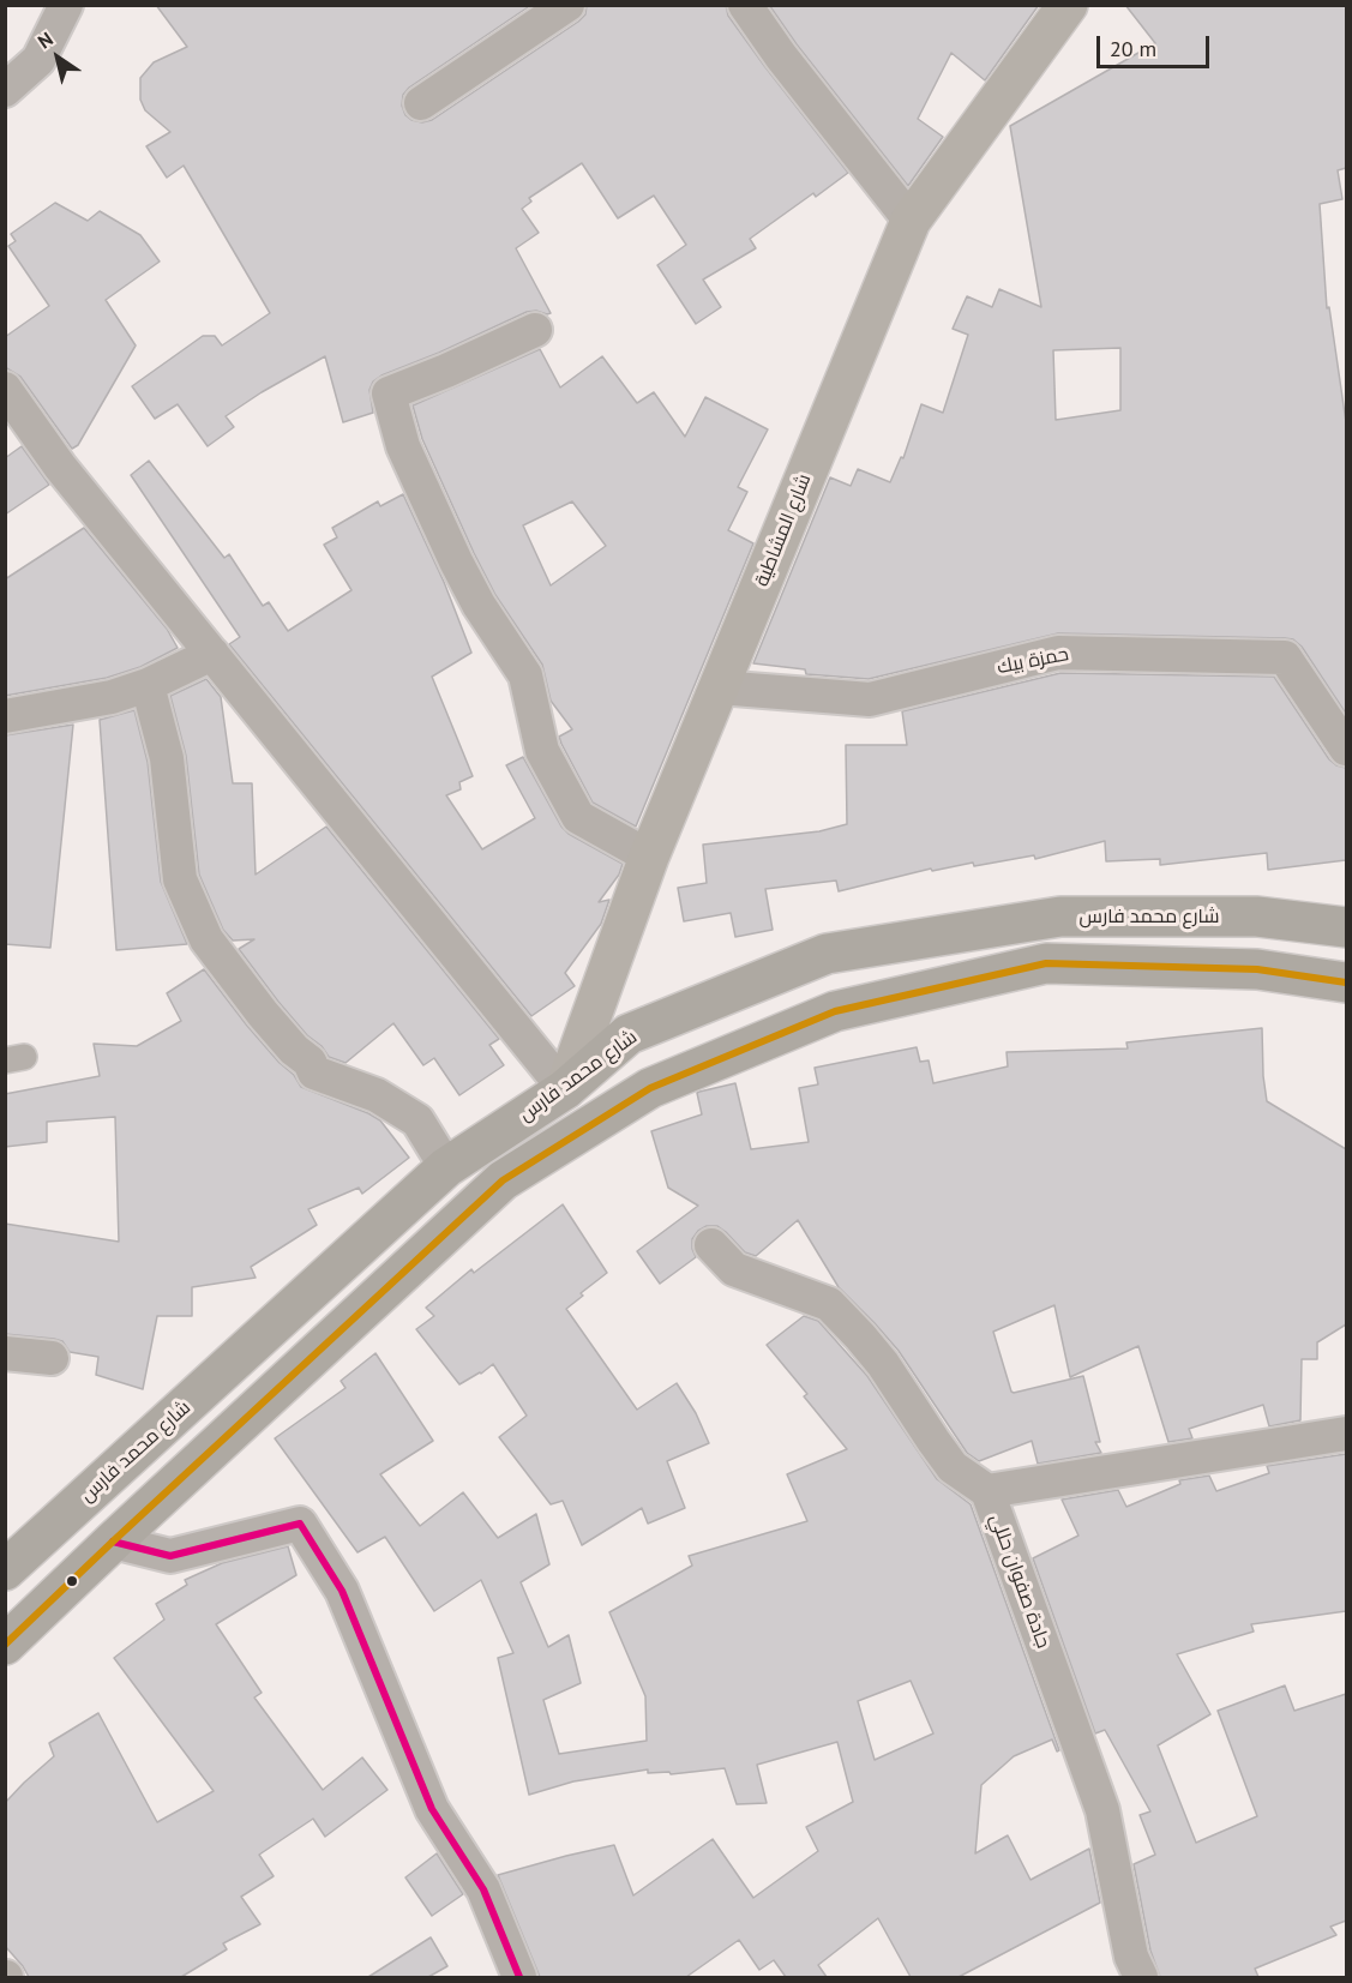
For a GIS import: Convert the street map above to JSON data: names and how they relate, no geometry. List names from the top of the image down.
{
  "streets": {
    "main road": ["شارع المشاطية", "شارع محمد فارس"],
    "street": ["حمزة بيك", "جادة صفوان حللي"]
  },
  "crossings": [
    ["شارع المشاطية", "حمزة بيك"],
    ["شارع المشاطية", "شارع محمد فارس"]
  ],
  "scale_bar": "20 m",
  "north": "top left"
}
